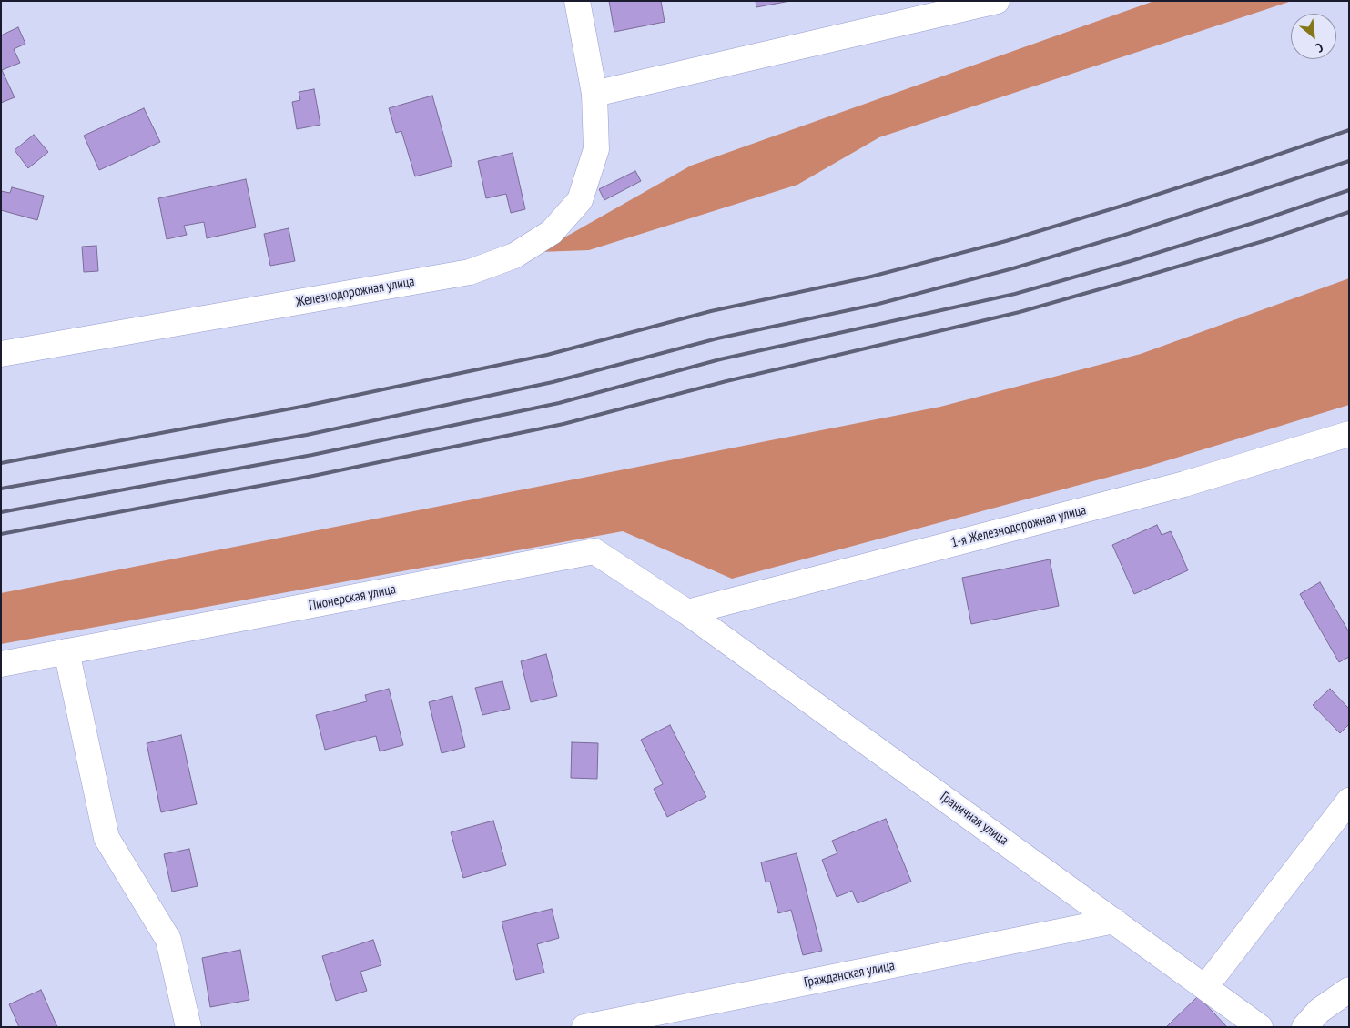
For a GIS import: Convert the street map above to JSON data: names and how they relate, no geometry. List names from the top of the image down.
{
  "streets": {
    "street": [
      "Железнодорожная улица",
      "1-я Железнодорожная улица",
      "Пионерская улица",
      "Граничная улица",
      "Гражданская улица"
    ]
  },
  "crossings": [
    ["1-я Железнодорожная улица", "Пионерская улица"],
    ["1-я Железнодорожная улица", "Граничная улица"],
    ["Пионерская улица", "Граничная улица"],
    ["Граничная улица", "Гражданская улица"]
  ],
  "north": "bottom right"
}
